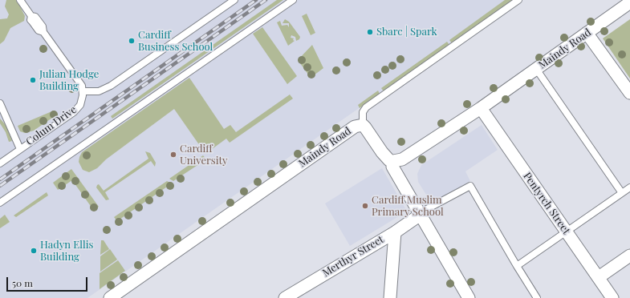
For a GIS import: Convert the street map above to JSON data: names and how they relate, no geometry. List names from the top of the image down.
{
  "streets": {
    "street": ["Maindy Road", "Pentyrch Street", "Merthyr Street"],
    "lane": ["Colum Drive"]
  },
  "crossings": [
    ["Maindy Road", "Pentyrch Street"]
  ],
  "places": [
    "Sbarc | Spark",
    "Cardiff Business School",
    "Julian Hodge Building",
    "Cardiff University",
    "Cardiff Muslim Primary School",
    "Hadyn Ellis Building"
  ],
  "scale_bar": "50 m"
}
